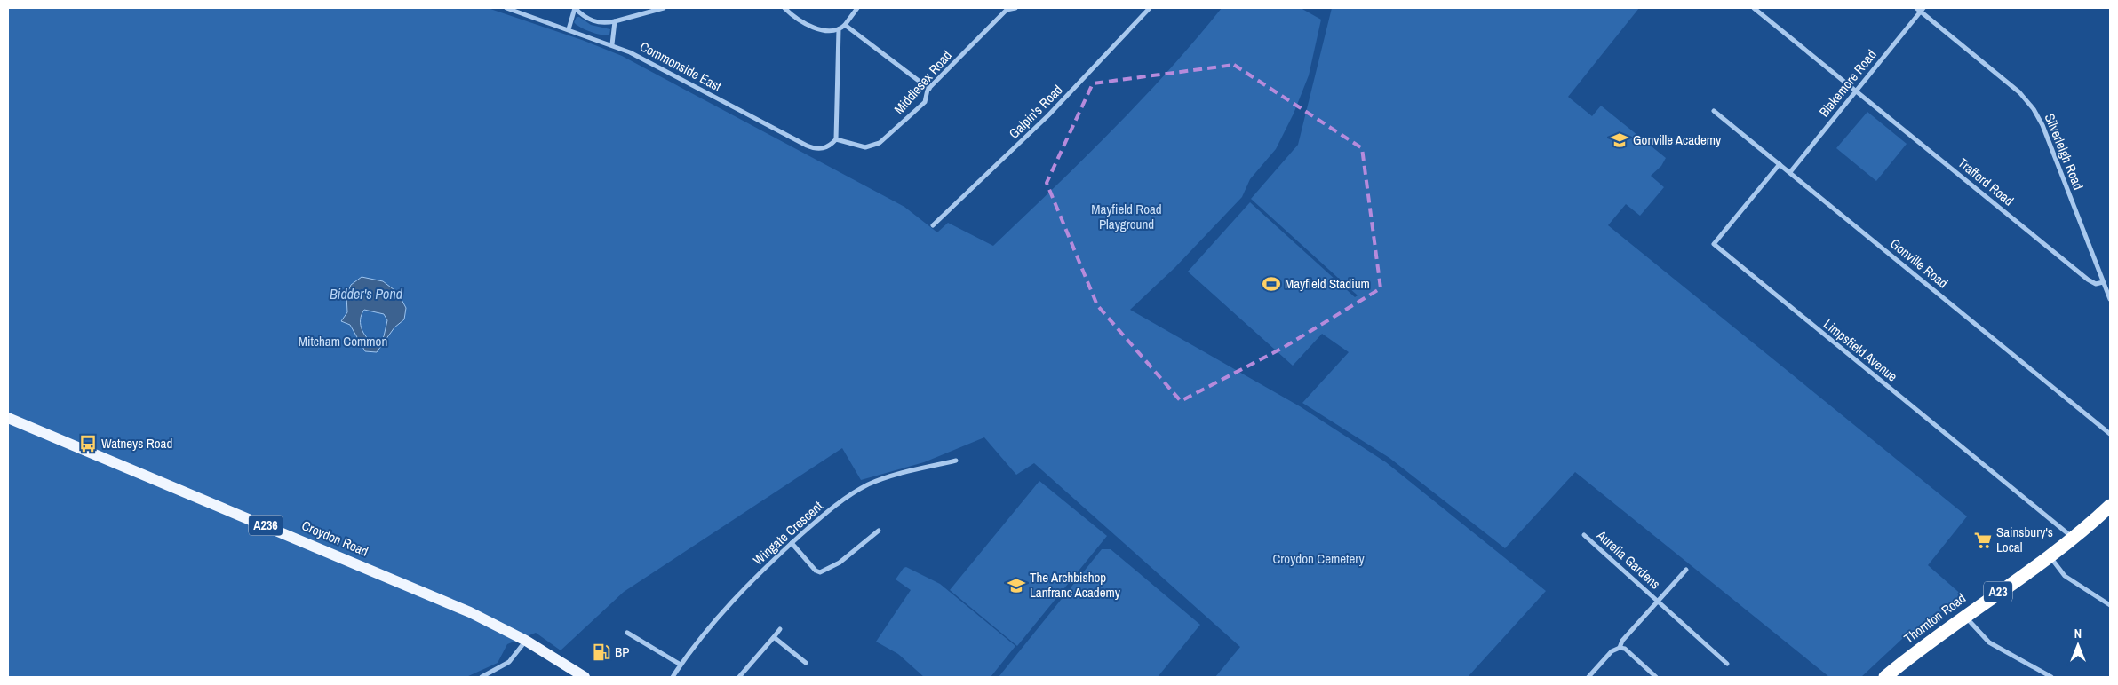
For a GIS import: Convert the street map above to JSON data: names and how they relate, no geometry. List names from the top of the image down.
{
  "streets": {
    "highway": ["A23", "Thornton Road"],
    "main road": ["A236", "Croydon Road"],
    "street": [
      "Commonside East",
      "Middlesex Road",
      "Blakemore Road",
      "Galpin's Road",
      "Silverleigh Road",
      "Trafford Road",
      "Gonville Road",
      "Limpsfield Avenue",
      "Wingate Crescent",
      "Aurelia Gardens"
    ]
  },
  "crossings": [
    ["Commonside East", "Middlesex Road"],
    ["Blakemore Road", "Silverleigh Road"],
    ["Blakemore Road", "Trafford Road"],
    ["Blakemore Road", "Gonville Road"],
    ["Silverleigh Road", "Trafford Road"],
    ["Gonville Road", "Limpsfield Avenue"],
    ["Limpsfield Avenue", "Thornton Road"],
    ["A236", "Croydon Road"]
  ],
  "water": ["Bidder's Pond"],
  "parks": ["Mayfield Road Playground", "Mitcham Common", "Croydon Cemetery"],
  "places": {
    "school or university": ["Gonville Academy", "The Archbishop Lanfranc Academy"],
    "sports": ["Mayfield Stadium"],
    "bus stop": ["Watneys Road"],
    "supermarket": ["Sainsbury's Local"],
    "fuel station": ["BP"]
  },
  "north": "top"
}
